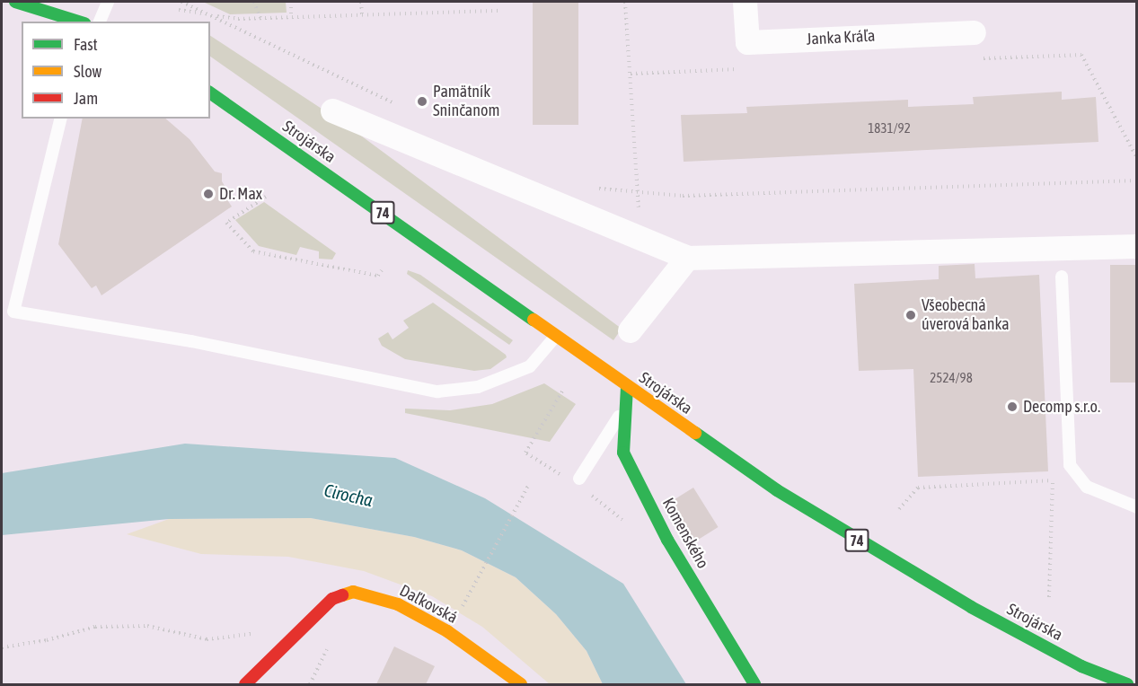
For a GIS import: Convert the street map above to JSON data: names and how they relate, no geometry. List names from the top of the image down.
{
  "streets": {
    "main road": [
      "Strojárska",
      "74",
      "Komenského",
      "Daľkovská"
    ],
    "street": ["Janka Kráľa"]
  },
  "crossings": [
    ["Strojárska", "Komenského"]
  ],
  "water": ["Cirocha"],
  "places": [
    "Pamätník Sninčanom",
    "Dr. Max",
    "Všeobecná úverová banka",
    "Decomp s.r.o."
  ],
  "house_numbers": ["1831/92", "2524/98"],
  "legend": ["Fast", "Slow", "Jam"]
}
